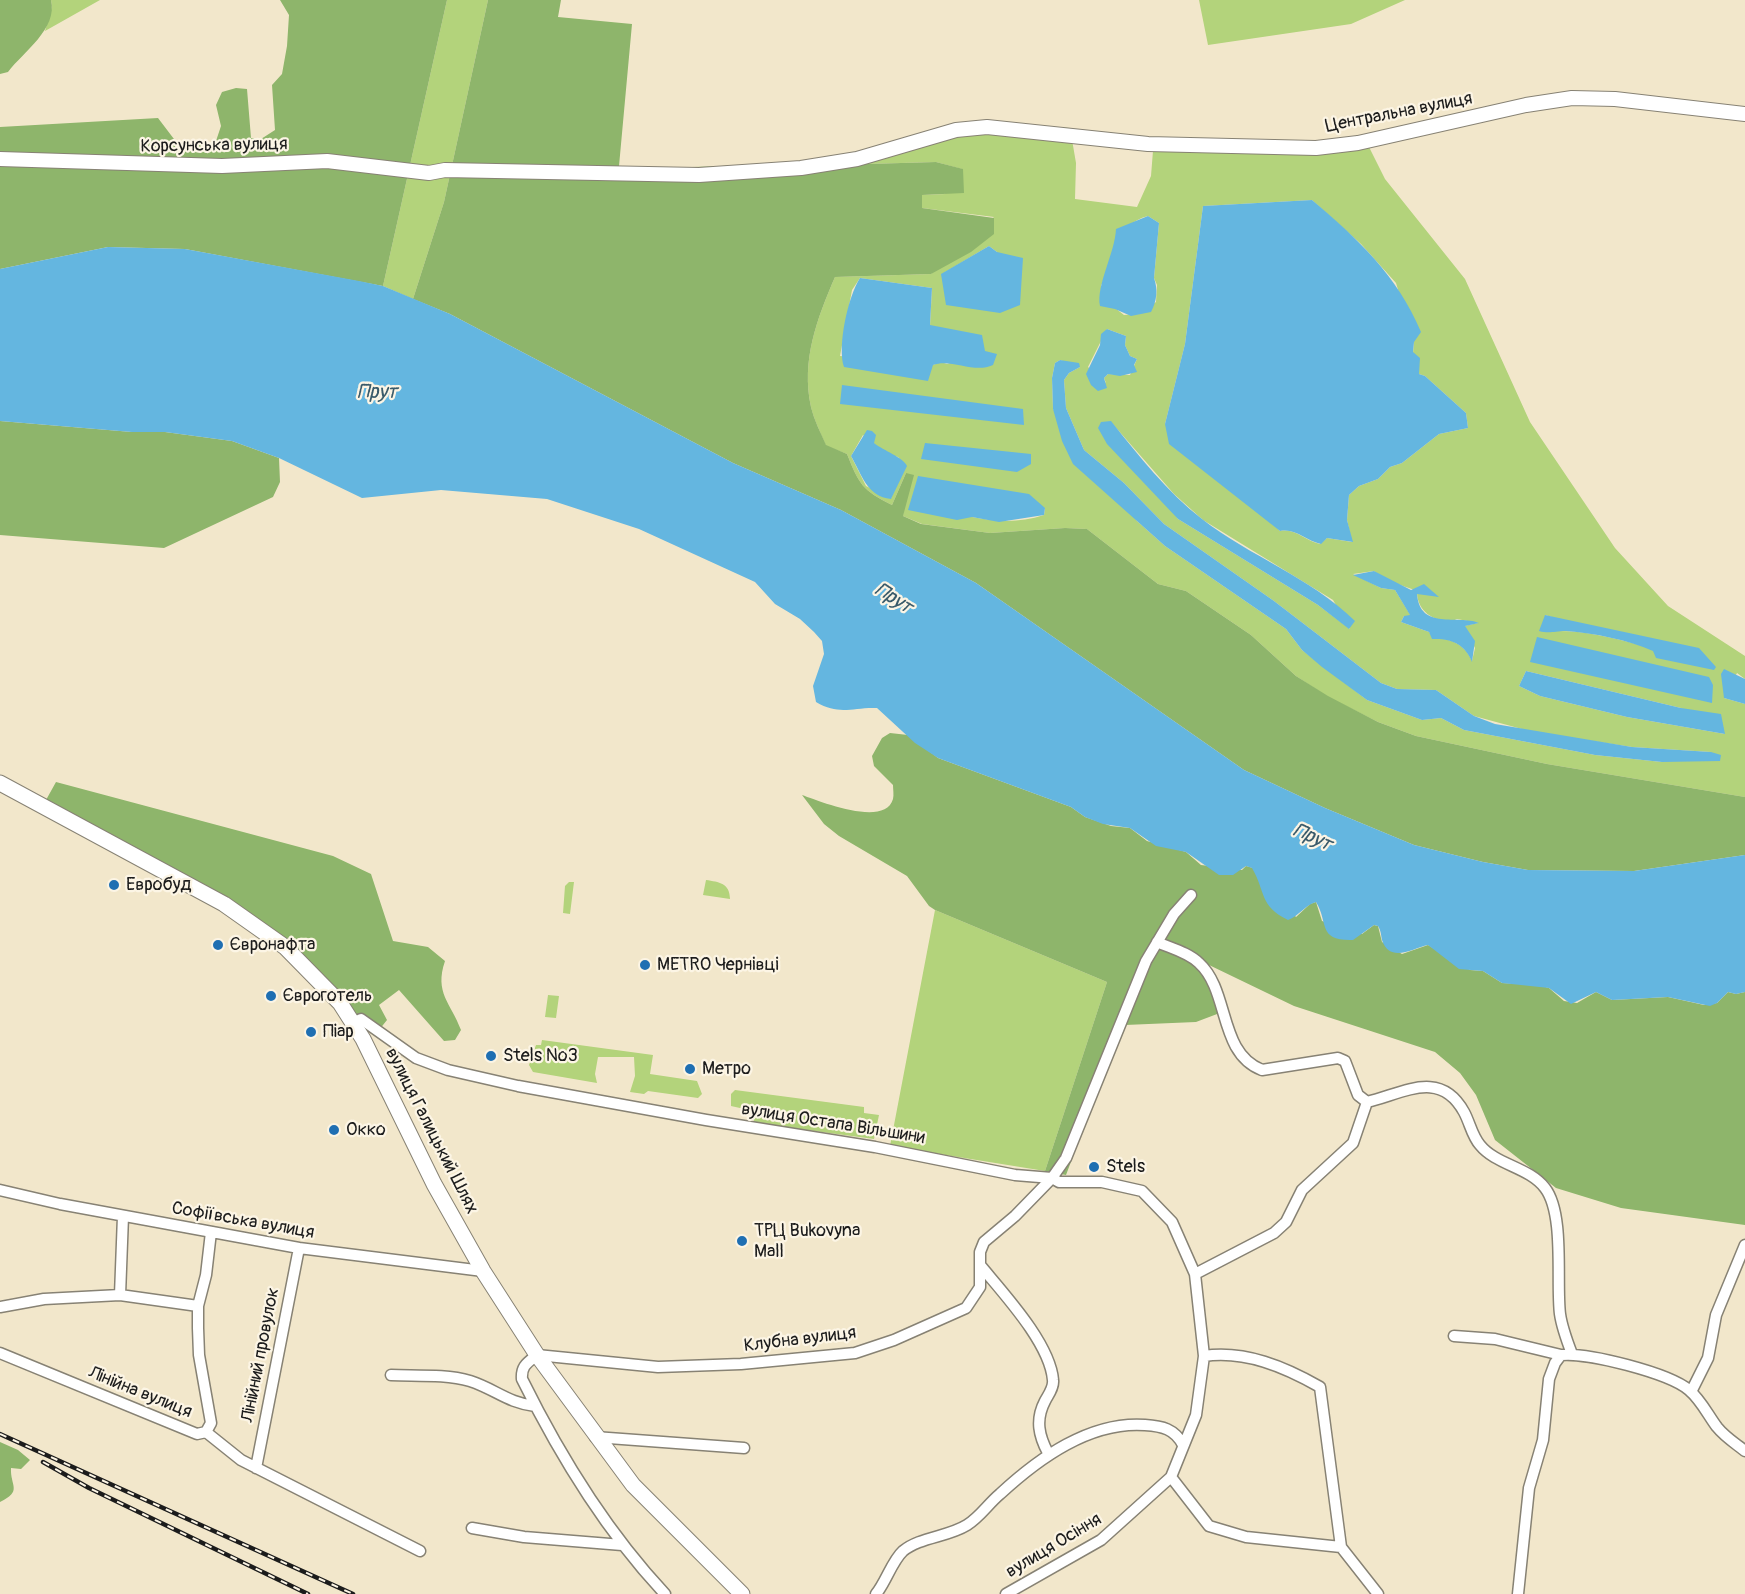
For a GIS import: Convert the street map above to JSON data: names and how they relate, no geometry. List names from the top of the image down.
{
  "streets": {
    "highway": ["вулиця Галицький Шлях"],
    "main road": ["Центральна вулиця", "Корсунська вулиця"],
    "street": [
      "вулиця Остапа Вільшини",
      "Софіївська вулиця",
      "Клубна вулиця",
      "Лінійний провулок",
      "Лінійна вулиця",
      "вулиця Осіння"
    ]
  },
  "crossings": [
    ["Центральна вулиця", "Корсунська вулиця"],
    ["вулиця Остапа Вільшини", "вулиця Галицький Шлях"],
    ["вулиця Остапа Вільшини", "Клубна вулиця"],
    ["вулиця Остапа Вільшини", "вулиця Осіння"],
    ["вулиця Галицький Шлях", "Софіївська вулиця"],
    ["вулиця Галицький Шлях", "Клубна вулиця"],
    ["Софіївська вулиця", "Лінійний провулок"],
    ["Лінійний провулок", "Лінійна вулиця"]
  ],
  "water": ["Прут"],
  "places": [
    "Евробуд",
    "Євронафта",
    "METRO Чернівці",
    "Євроготель",
    "Піар",
    "Stels №3",
    "Метро",
    "Окко",
    "Stels",
    "ТРЦ Bukovyna Mall"
  ]
}
